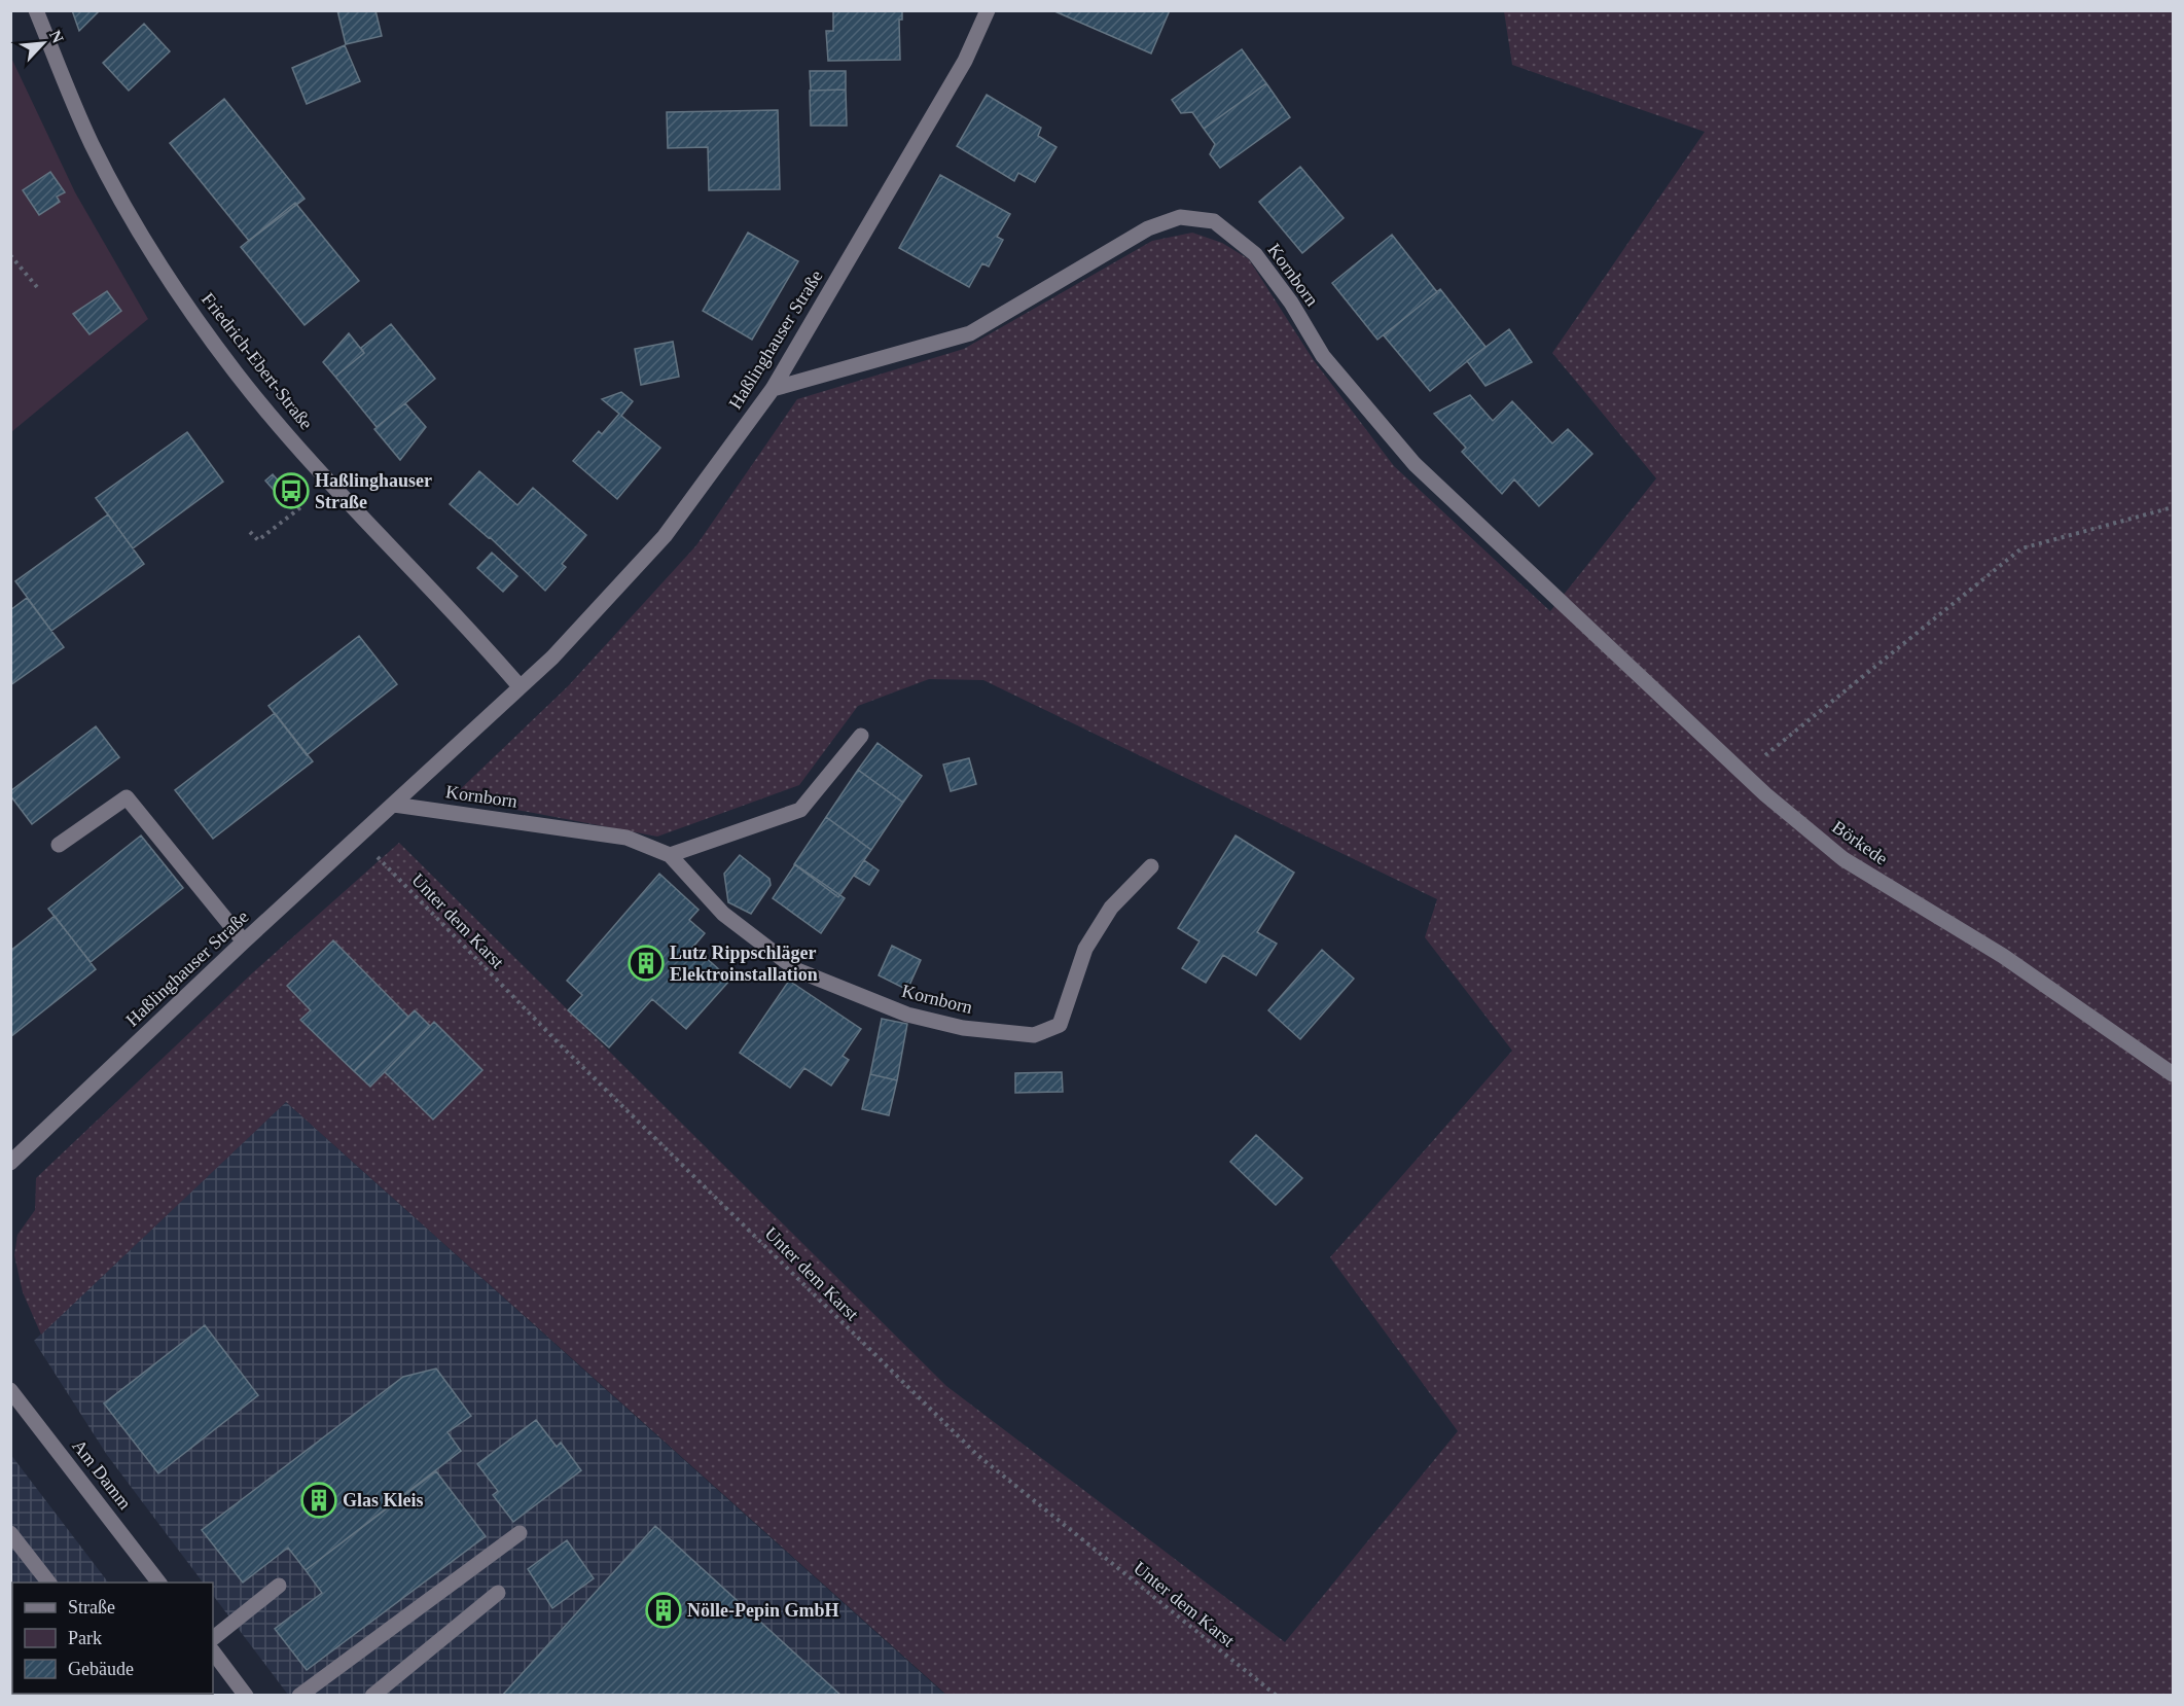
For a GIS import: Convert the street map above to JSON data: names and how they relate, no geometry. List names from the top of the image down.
{
  "streets": {
    "street": [
      "Kornborn",
      "Haßlinghauser Straße",
      "Friedrich-Ebert-Straße",
      "Börkede",
      "Am Damm"
    ],
    "path": ["Unter dem Karst"]
  },
  "crossings": [
    ["Kornborn", "Haßlinghauser Straße"],
    ["Kornborn", "Börkede"],
    ["Haßlinghauser Straße", "Friedrich-Ebert-Straße"],
    ["Haßlinghauser Straße", "Unter dem Karst"]
  ],
  "places": {
    "bus stop": ["Haßlinghauser Straße"],
    "building": ["Lutz Rippschläger Elektroinstallation", "Glas Kleis", "Nölle-Pepin GmbH"]
  },
  "legend": ["Straße", "Park", "Gebäude"],
  "north": "top right"
}
